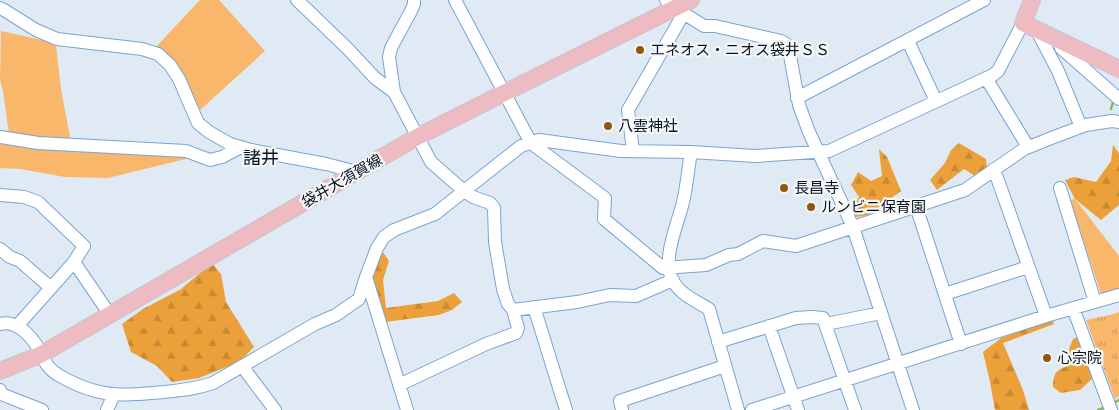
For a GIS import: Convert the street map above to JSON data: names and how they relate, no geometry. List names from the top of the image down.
{
  "streets": {
    "main road": ["袋井大須賀線"]
  },
  "districts": ["諸井"],
  "places": [
    "エネオス・ニオス袋井ＳＳ",
    "八雲神社",
    "長昌寺",
    "ルンビニ保育園",
    "心宗院"
  ]
}
